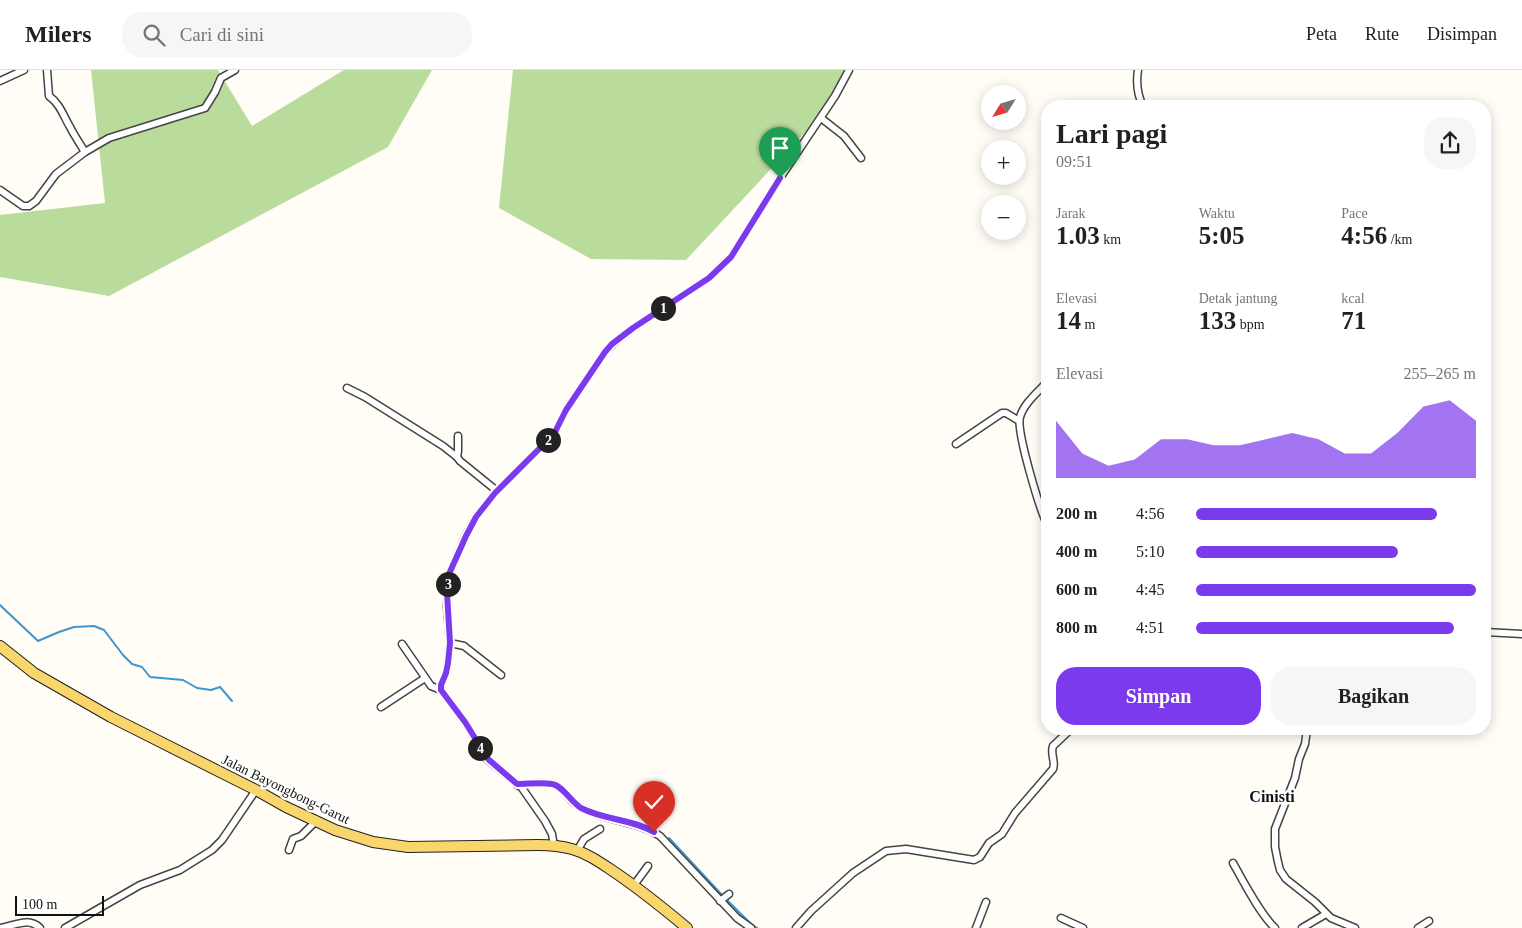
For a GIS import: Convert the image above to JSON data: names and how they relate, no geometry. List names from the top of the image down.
{
  "streets": {
    "main road": ["Jalan Bayongbong-Garut"]
  },
  "districts": ["Cinisti"],
  "scale_bar": "100 m",
  "north": "bottom left",
  "page": {
    "header": "Milers",
    "search": "Cari di sini",
    "nav": ["Peta", "Rute", "Disimpan"],
    "map_buttons": ["+", "−"],
    "heading": ["Lari pagi", "09:51"],
    "stats": [
      ["Jarak", "1.03 km"],
      ["Waktu", "5:05"],
      ["Pace", "4:56 /km"],
      ["Elevasi", "14 m"],
      ["Detak jantung", "133 bpm"],
      ["kcal", "71"]
    ],
    "pins": [
      "1",
      "2",
      "3",
      "4"
    ],
    "chart": ["Elevasi", "255–265 m"],
    "list": [
      {
        "name": "200 m",
        "note": "4:56"
      },
      {
        "name": "400 m",
        "note": "5:10"
      },
      {
        "name": "600 m",
        "note": "4:45"
      },
      {
        "name": "800 m",
        "note": "4:51"
      }
    ],
    "buttons": ["Simpan", "Bagikan"],
    "scale": "100 m"
  }
}
